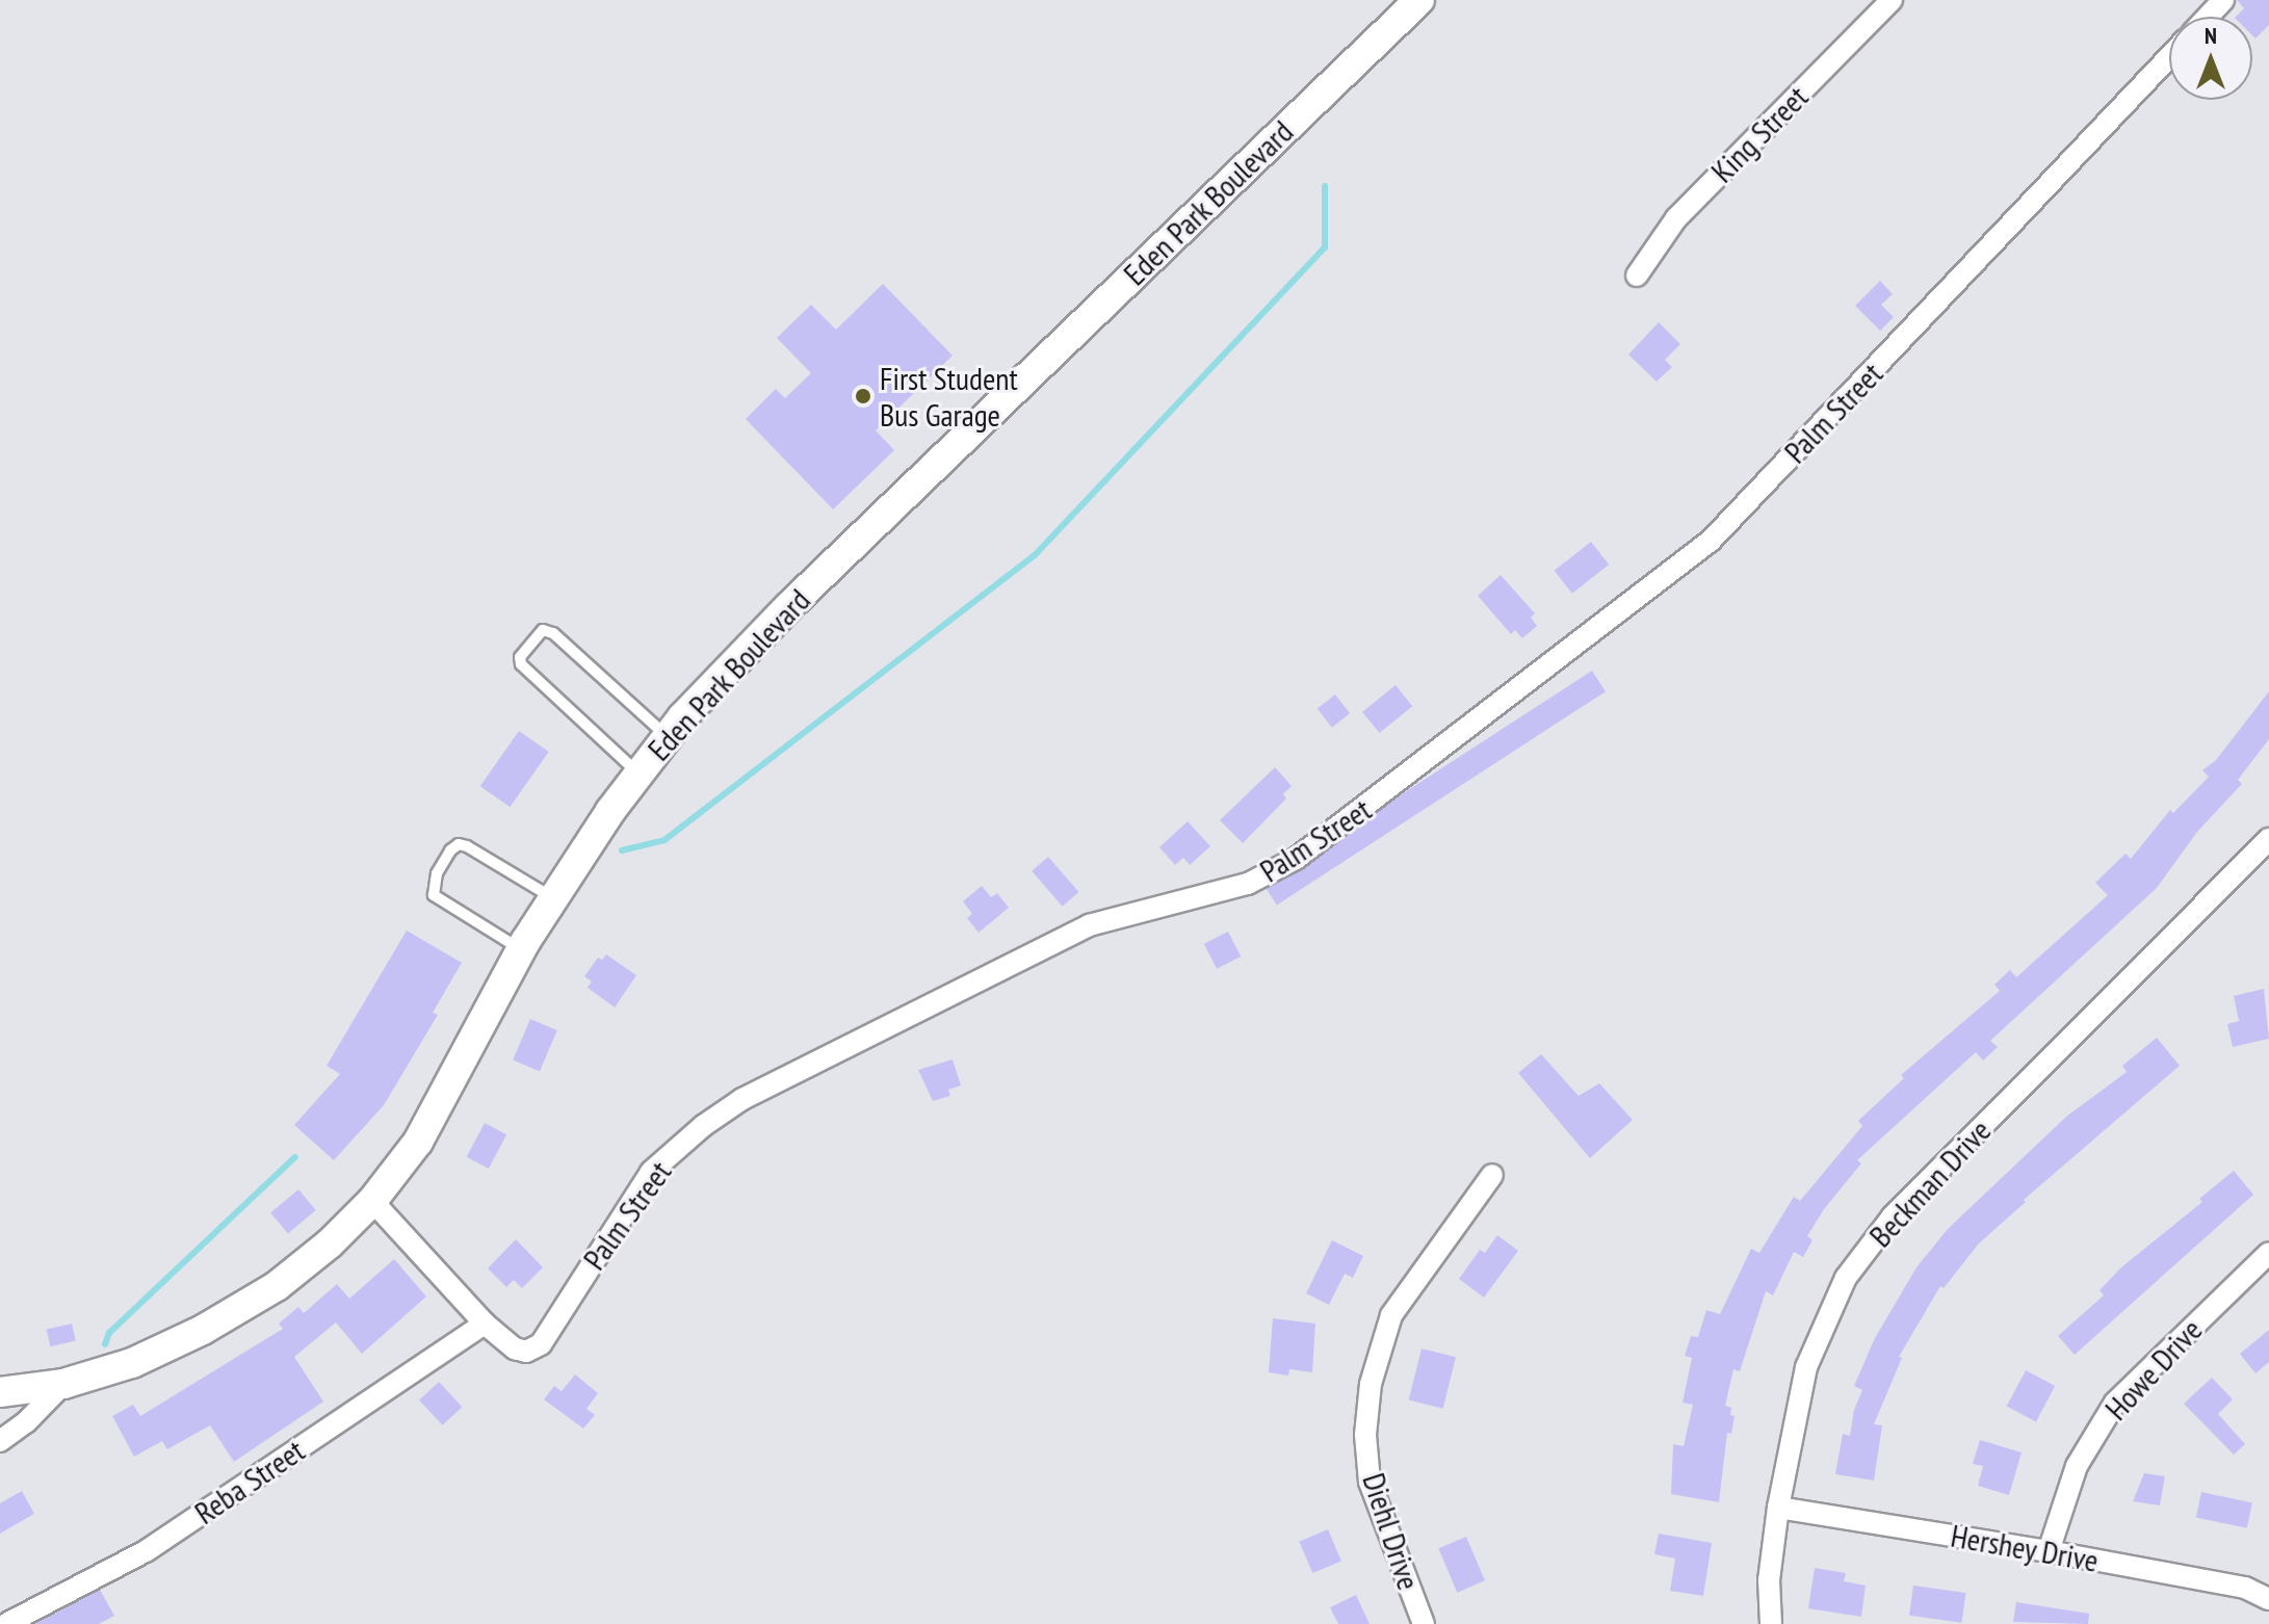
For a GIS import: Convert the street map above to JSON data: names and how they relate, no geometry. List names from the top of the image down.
{
  "streets": {
    "main road": ["Eden Park Boulevard"],
    "street": [
      "King Street",
      "Palm Street",
      "Beckman Drive",
      "Howe Drive",
      "Reba Street",
      "Diehl Drive",
      "Hershey Drive"
    ]
  },
  "crossings": [
    ["Eden Park Boulevard", "Palm Street"],
    ["Palm Street", "Reba Street"],
    ["Beckman Drive", "Hershey Drive"],
    ["Howe Drive", "Hershey Drive"]
  ],
  "places": ["First Student Bus Garage"],
  "north": "top"
}
